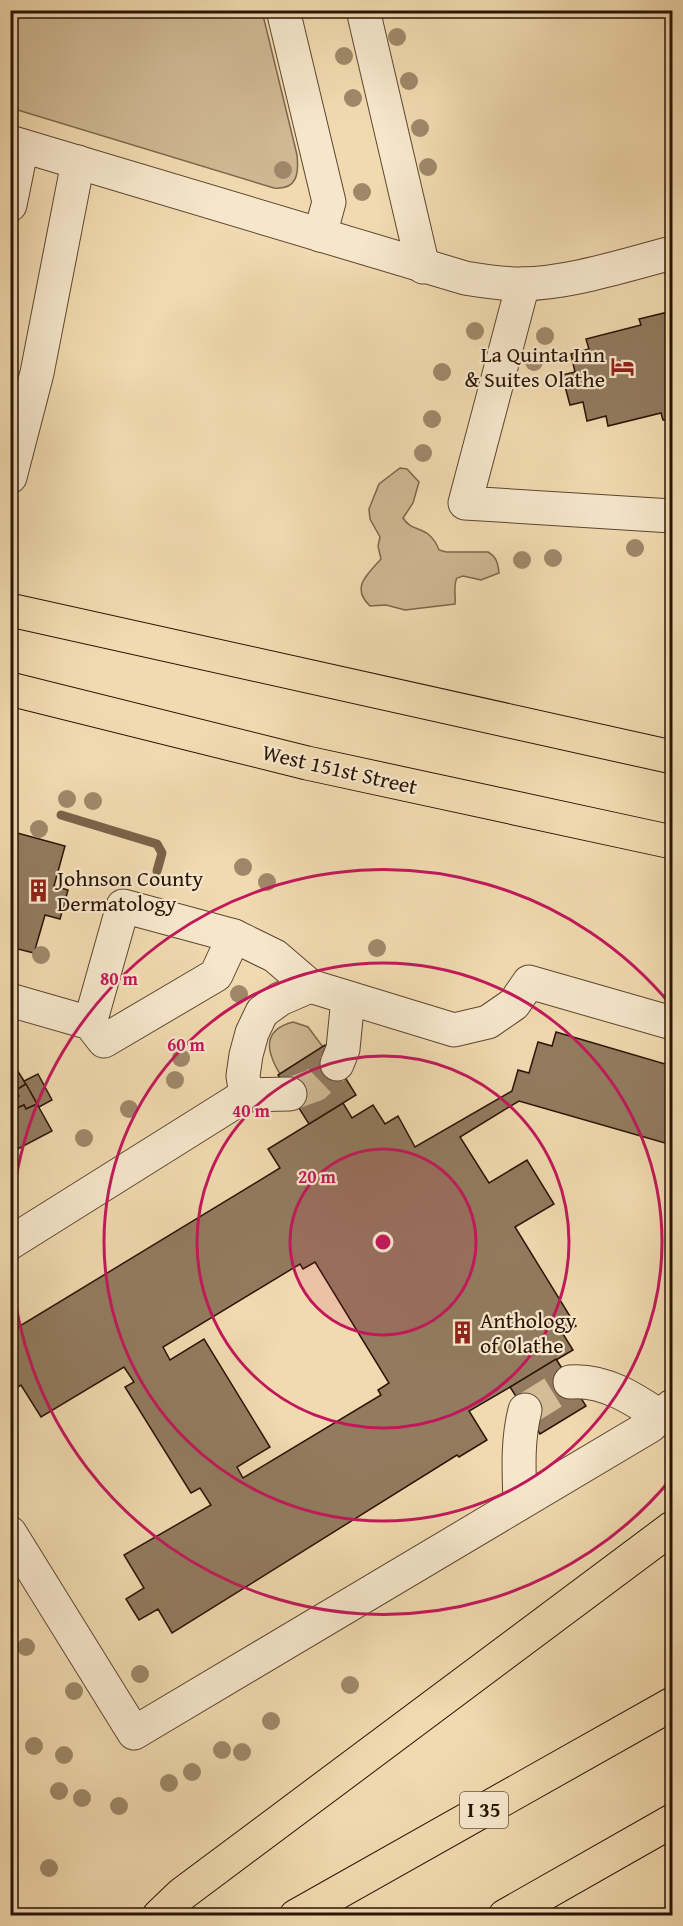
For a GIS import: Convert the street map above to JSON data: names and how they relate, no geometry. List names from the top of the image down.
{
  "streets": {
    "main road": ["West 151st Street", "I 35"]
  },
  "places": {
    "hotel": ["La Quinta Inn & Suites Olathe"],
    "building": ["Johnson County Dermatology", "Anthology of Olathe"]
  },
  "rings": [
    "80 m",
    "60 m",
    "40 m",
    "20 m"
  ]
}
